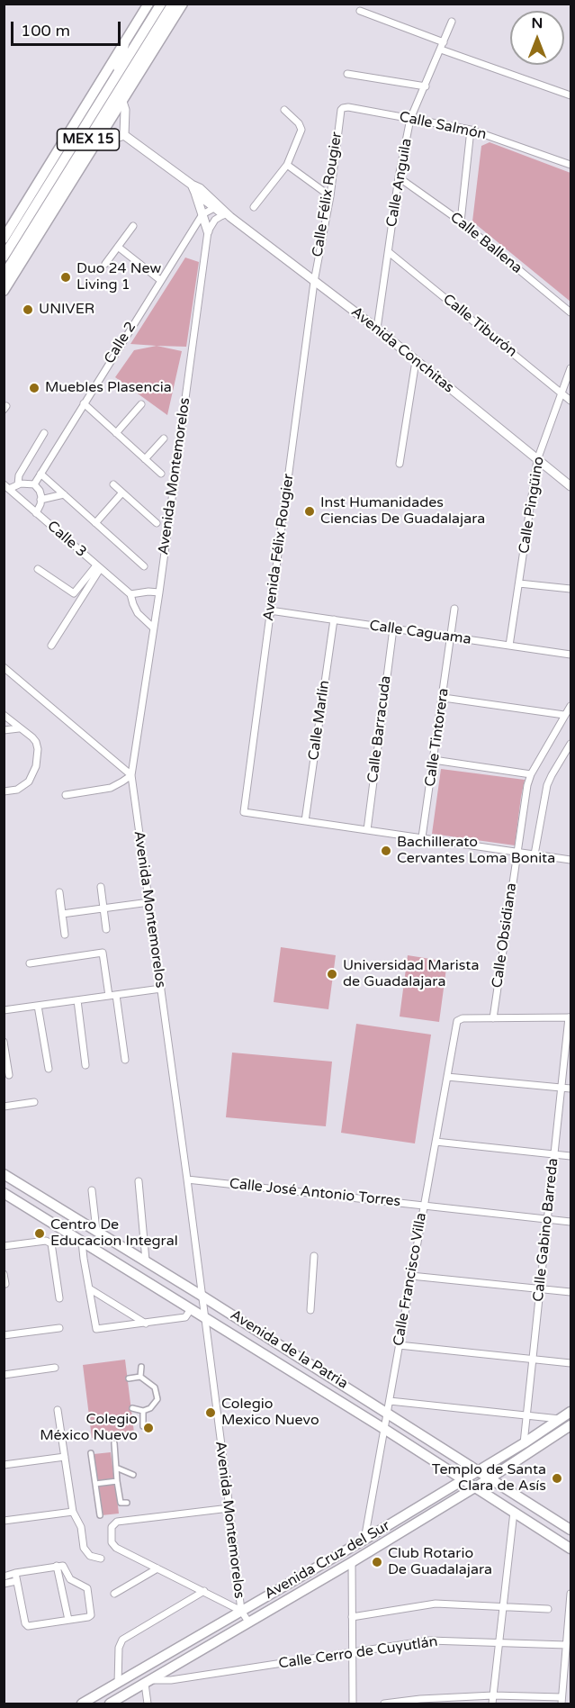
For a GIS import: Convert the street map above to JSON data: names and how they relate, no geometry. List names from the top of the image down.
{
  "streets": {
    "main road": ["MEX 15", "Avenida de la Patria", "Avenida Cruz del Sur"],
    "street": [
      "Calle Salmón",
      "Calle Anguila",
      "Calle Félix Rougier",
      "Calle Ballena",
      "Calle Tiburón",
      "Calle 2",
      "Avenida Conchitas",
      "Avenida Montemorelos",
      "Calle Pingüino",
      "Calle 3",
      "Avenida Félix Rougier",
      "Calle Caguama",
      "Calle Marlín",
      "Calle Barracuda",
      "Calle Tintorera",
      "Calle Obsidiana",
      "Calle José Antonio Torres",
      "Calle Gabino Barreda",
      "Calle Francisco Villa",
      "Calle Cerro de Cuyutlán"
    ]
  },
  "crossings": [
    ["Calle Salmón", "Calle Anguila"],
    ["Calle Salmón", "Calle Félix Rougier"],
    ["Calle Anguila", "Calle Ballena"],
    ["Calle Anguila", "Calle Tiburón"],
    ["Calle Anguila", "Avenida Conchitas"],
    ["Calle Félix Rougier", "Avenida Conchitas"],
    ["Calle Félix Rougier", "Avenida Félix Rougier"],
    ["Calle Tiburón", "Calle Pingüino"],
    ["Calle 2", "Avenida Conchitas"],
    ["Avenida Conchitas", "Calle Pingüino"],
    ["Avenida Conchitas", "Avenida Félix Rougier"],
    ["Avenida Montemorelos", "Calle 3"],
    ["Avenida Montemorelos", "Calle José Antonio Torres"],
    ["Avenida Montemorelos", "Avenida de la Patria"],
    ["Avenida Montemorelos", "Avenida Cruz del Sur"],
    ["Calle Pingüino", "Calle Caguama"],
    ["Avenida Félix Rougier", "Calle Caguama"],
    ["Avenida Félix Rougier", "Calle Marlín"],
    ["Calle Caguama", "Calle Marlín"],
    ["Calle Caguama", "Calle Barracuda"],
    ["Calle Caguama", "Calle Tintorera"],
    ["Calle Obsidiana", "Calle Francisco Villa"],
    ["Calle José Antonio Torres", "Calle Gabino Barreda"],
    ["Calle José Antonio Torres", "Calle Francisco Villa"],
    ["Calle Gabino Barreda", "Avenida Cruz del Sur"],
    ["Calle Francisco Villa", "Avenida de la Patria"],
    ["Calle Francisco Villa", "Avenida Cruz del Sur"],
    ["Avenida de la Patria", "Avenida Cruz del Sur"],
    ["Avenida Cruz del Sur", "Calle Cerro de Cuyutlán"]
  ],
  "places": [
    "Duo 24 New Living 1",
    "UNIVER",
    "Muebles Plasencia",
    "Inst Humanidades Ciencias De Guadalajara",
    "Bachillerato Cervantes Loma Bonita",
    "Universidad Marista de Guadalajara",
    "Centro De Educacion Integral",
    "Colegio Mexico Nuevo",
    "Colegio México Nuevo",
    "Templo de Santa Clara de Asís",
    "Club Rotario De Guadalajara"
  ],
  "scale_bar": "100 m",
  "north": "top"
}
